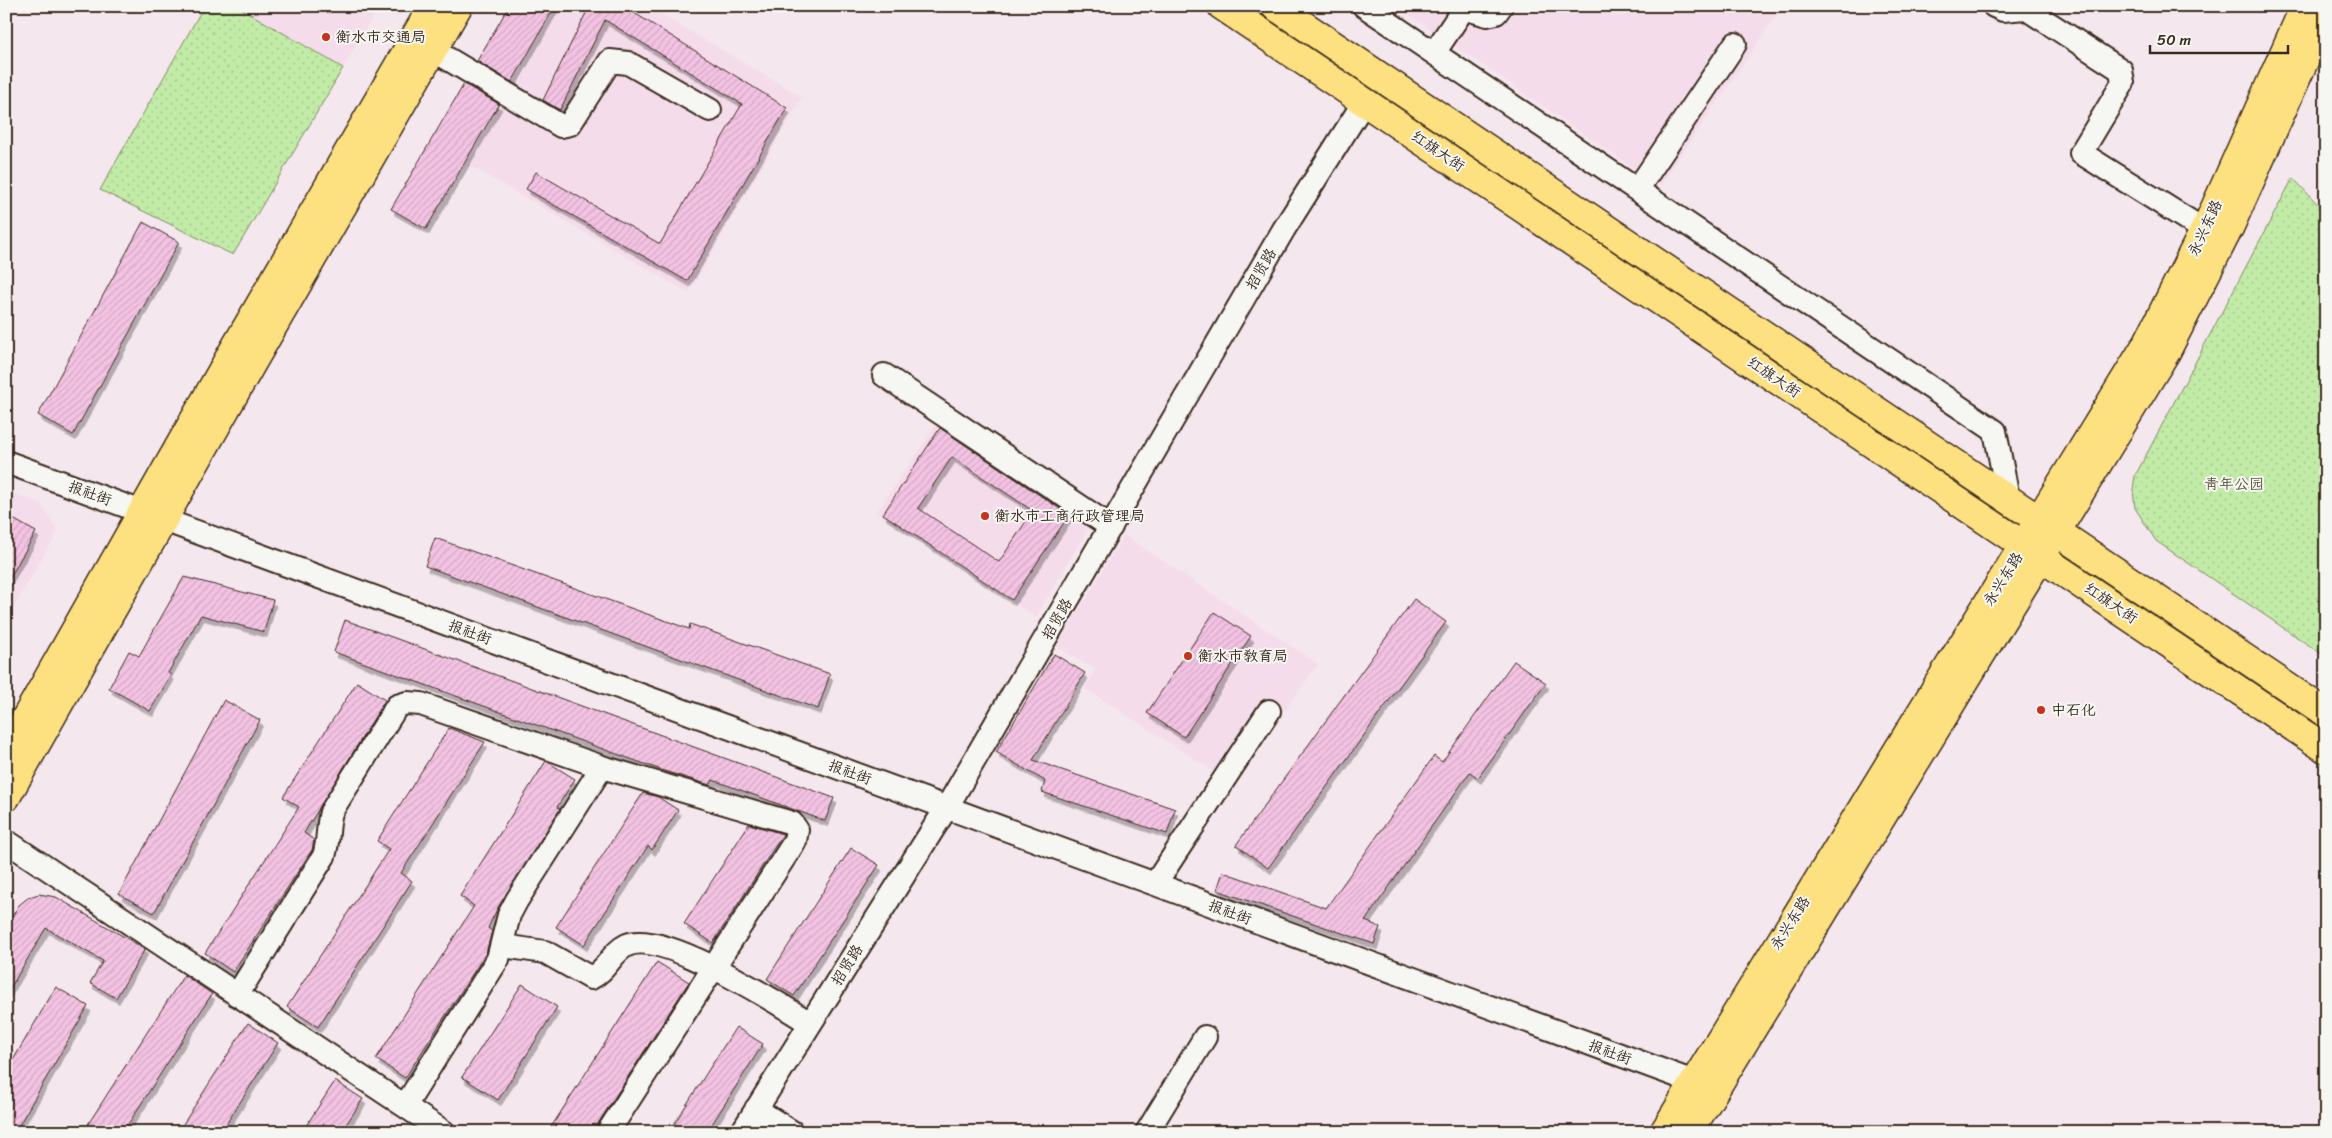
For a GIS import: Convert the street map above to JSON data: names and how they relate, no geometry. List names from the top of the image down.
{
  "streets": {
    "main road": ["红旗大街", "永兴东路"],
    "street": ["招贤路", "报社街"]
  },
  "crossings": [
    ["红旗大街", "永兴东路"],
    ["红旗大街", "招贤路"],
    ["永兴东路", "报社街"],
    ["招贤路", "报社街"]
  ],
  "parks": ["青年公园"],
  "places": [
    "衡水市交通局",
    "衡水市工商行政管理局",
    "衡水市教育局",
    "中石化"
  ],
  "scale_bar": "50 m"
}
